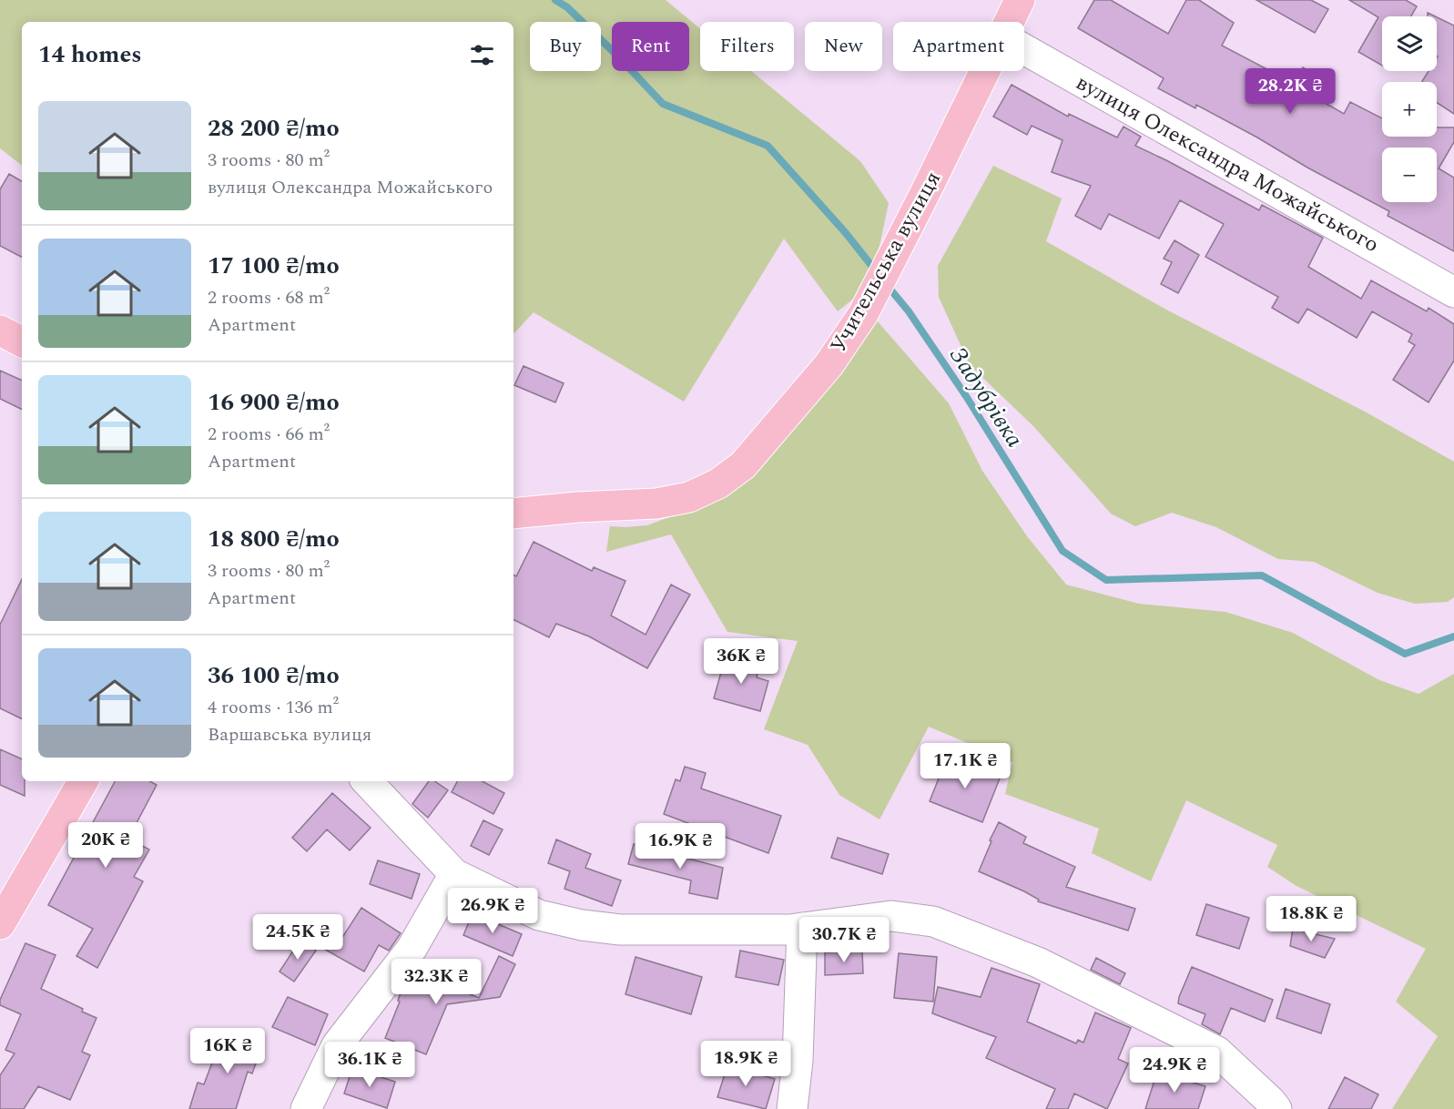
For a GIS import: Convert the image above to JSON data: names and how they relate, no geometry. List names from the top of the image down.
{
  "streets": {
    "main road": ["Учительська вулиця"],
    "street": ["вулиця Олександра Можайського"]
  },
  "water": ["Задубрівка"],
  "page": {
    "map_buttons": ["+", "−"],
    "chip": [
      "Buy",
      "Rent",
      "Filters",
      "New",
      "Apartment"
    ],
    "heading": "14 homes",
    "price": [
      "28.2K ₴",
      "36K ₴",
      "17.1K ₴",
      "20K ₴",
      "16.9K ₴",
      "26.9K ₴",
      "18.8K ₴",
      "24.5K ₴",
      "30.7K ₴",
      "32.3K ₴",
      "16K ₴",
      "18.9K ₴",
      "36.1K ₴",
      "24.9K ₴"
    ],
    "list": [
      {
        "name": "28 200 ₴/mo",
        "note": "3 rooms · 80 m² · вулиця Олександра Можайського"
      },
      {
        "name": "17 100 ₴/mo",
        "note": "2 rooms · 68 m² · Apartment"
      },
      {
        "name": "16 900 ₴/mo",
        "note": "2 rooms · 66 m² · Apartment"
      },
      {
        "name": "18 800 ₴/mo",
        "note": "3 rooms · 80 m² · Apartment"
      },
      {
        "name": "36 100 ₴/mo",
        "note": "4 rooms · 136 m² · Варшавська вулиця"
      }
    ]
  }
}
